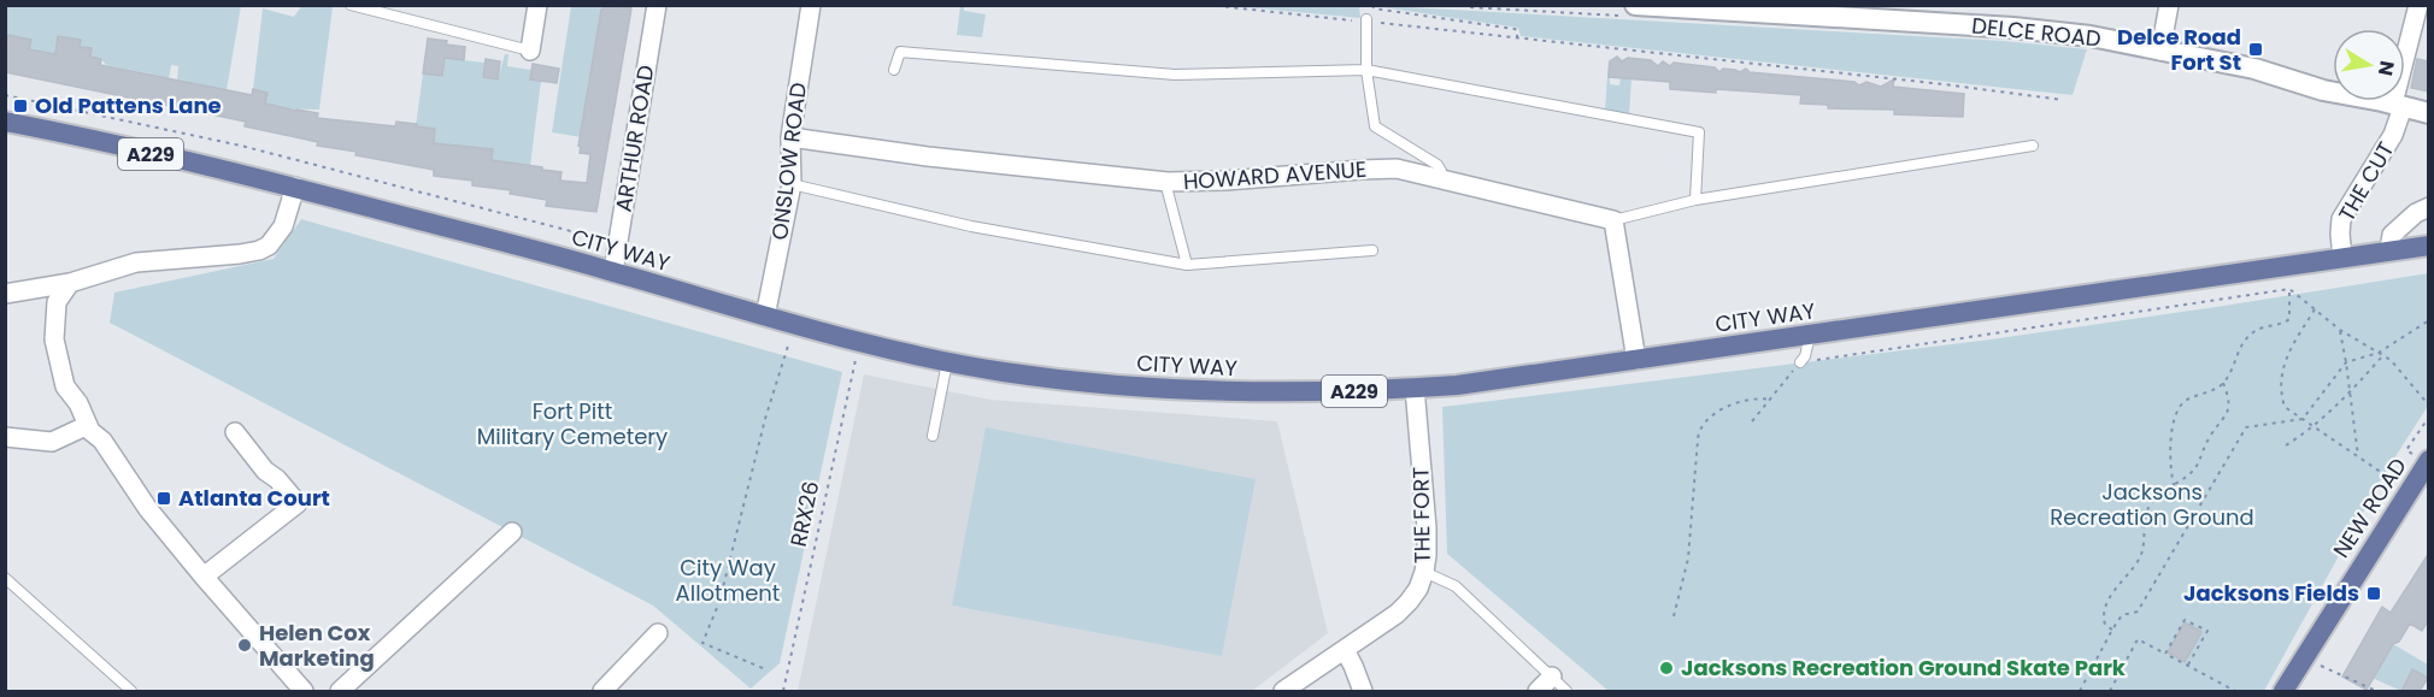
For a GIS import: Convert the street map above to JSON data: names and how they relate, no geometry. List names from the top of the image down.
{
  "streets": {
    "main road": ["A229", "CITY WAY", "NEW ROAD"],
    "street": [
      "DELCE ROAD",
      "ARTHUR ROAD",
      "ONSLOW ROAD",
      "HOWARD AVENUE",
      "THE CUT",
      "THE FORT"
    ],
    "path": ["RRX26"]
  },
  "crossings": [
    ["DELCE ROAD", "THE CUT"],
    ["ARTHUR ROAD", "CITY WAY"],
    ["ONSLOW ROAD", "HOWARD AVENUE"],
    ["ONSLOW ROAD", "CITY WAY"],
    ["THE CUT", "CITY WAY"],
    ["CITY WAY", "RRX26"],
    ["CITY WAY", "THE FORT"]
  ],
  "parks": ["Fort Pitt Military Cemetery", "Jacksons Recreation Ground", "City Way Allotment"],
  "places": {
    "transit": [
      "Delce Road Fort St",
      "Old Pattens Lane",
      "Atlanta Court",
      "Jacksons Fields"
    ],
    "other": ["Helen Cox Marketing", "Jacksons Recreation Ground Skate Park"]
  },
  "north": "right"
}
